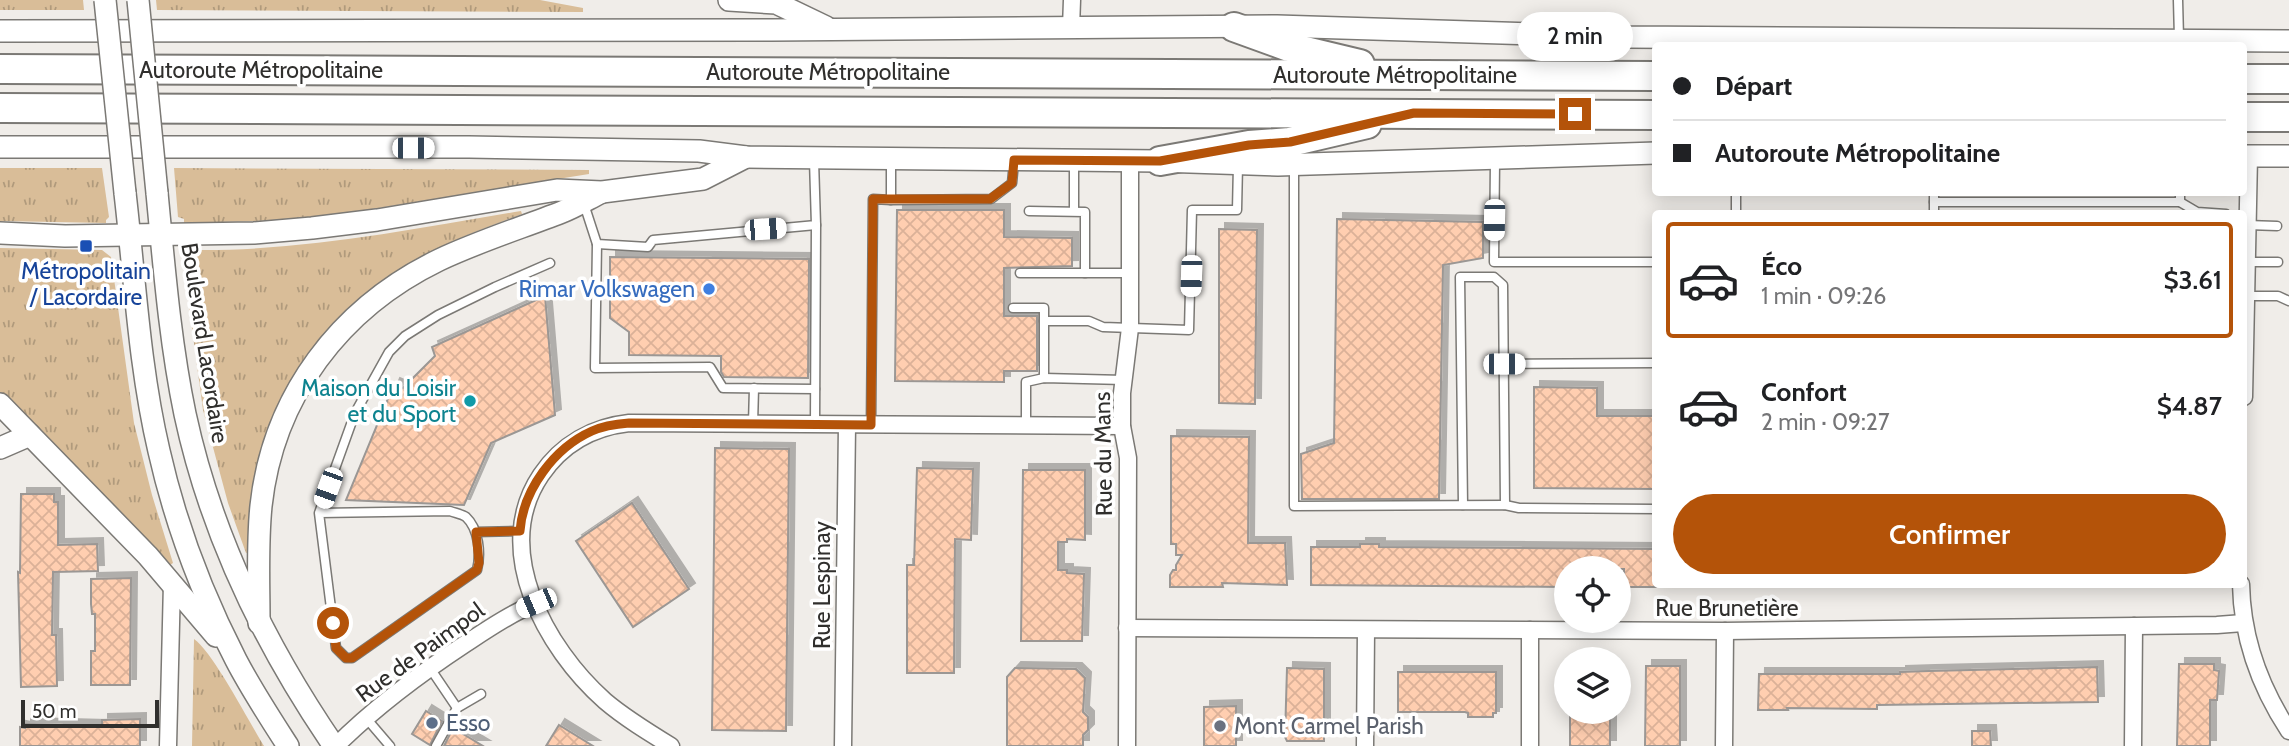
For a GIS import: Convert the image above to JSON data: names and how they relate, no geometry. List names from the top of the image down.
{
  "streets": {
    "highway": ["Autoroute Métropolitaine"],
    "main road": ["Boulevard Lacordaire"],
    "street": [
      "Rue du Mans",
      "Rue Lespinay",
      "Rue Brunetière",
      "Rue de Paimpol"
    ]
  },
  "crossings": [
    ["Boulevard Lacordaire", "Rue de Paimpol"],
    ["Rue du Mans", "Rue Brunetière"]
  ],
  "places": {
    "transit": ["Métropolitain / Lacordaire"],
    "other": [
      "Rimar Volkswagen",
      "Maison du Loisir et du Sport",
      "Esso",
      "Mont Carmel Parish"
    ]
  },
  "scale_bar": "50 m",
  "page": {
    "bubble": "2 min",
    "banner": ["Départ", "Autoroute Métropolitaine"],
    "list": [
      {
        "name": "Éco",
        "note": "1 min · 09:26",
        "value": "$3.61"
      },
      {
        "name": "Confort",
        "note": "2 min · 09:27",
        "value": "$4.87"
      }
    ],
    "buttons": "Confirmer",
    "scale": "50 m"
  }
}
